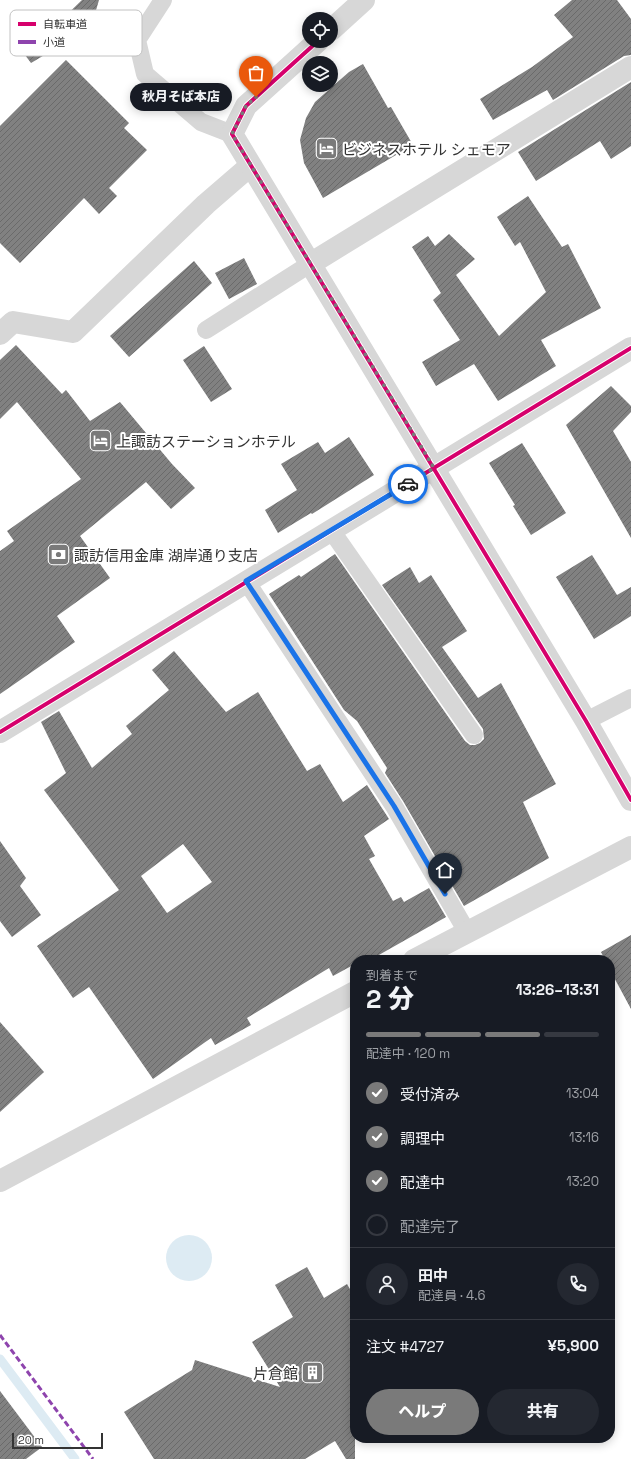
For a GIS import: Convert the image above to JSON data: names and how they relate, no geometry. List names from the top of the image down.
{
  "places": {
    "other": ["秋月そば本店"],
    "hotel": ["ビジネスホテル シェモア", "上諏訪ステーションホテル"],
    "bank": ["諏訪信用金庫 湖岸通り支店"],
    "building": ["片倉館"]
  },
  "legend": ["自転車道", "小道"],
  "scale_bar": "20 m",
  "page": {
    "bubble": "秋月そば本店",
    "heading": ["2 分", "到着まで", "13:26–13:31"],
    "panel": [
      "田中",
      "配達員 · 4.6",
      "注文 #4727",
      "¥5,900"
    ],
    "bar": "配達中 · 120 m",
    "list": [
      ["受付済み", "13:04"],
      ["調理中", "13:16"],
      ["配達中", "13:20"],
      "配達完了"
    ],
    "buttons": ["ヘルプ", "共有"],
    "scale": "20 m"
  }
}
